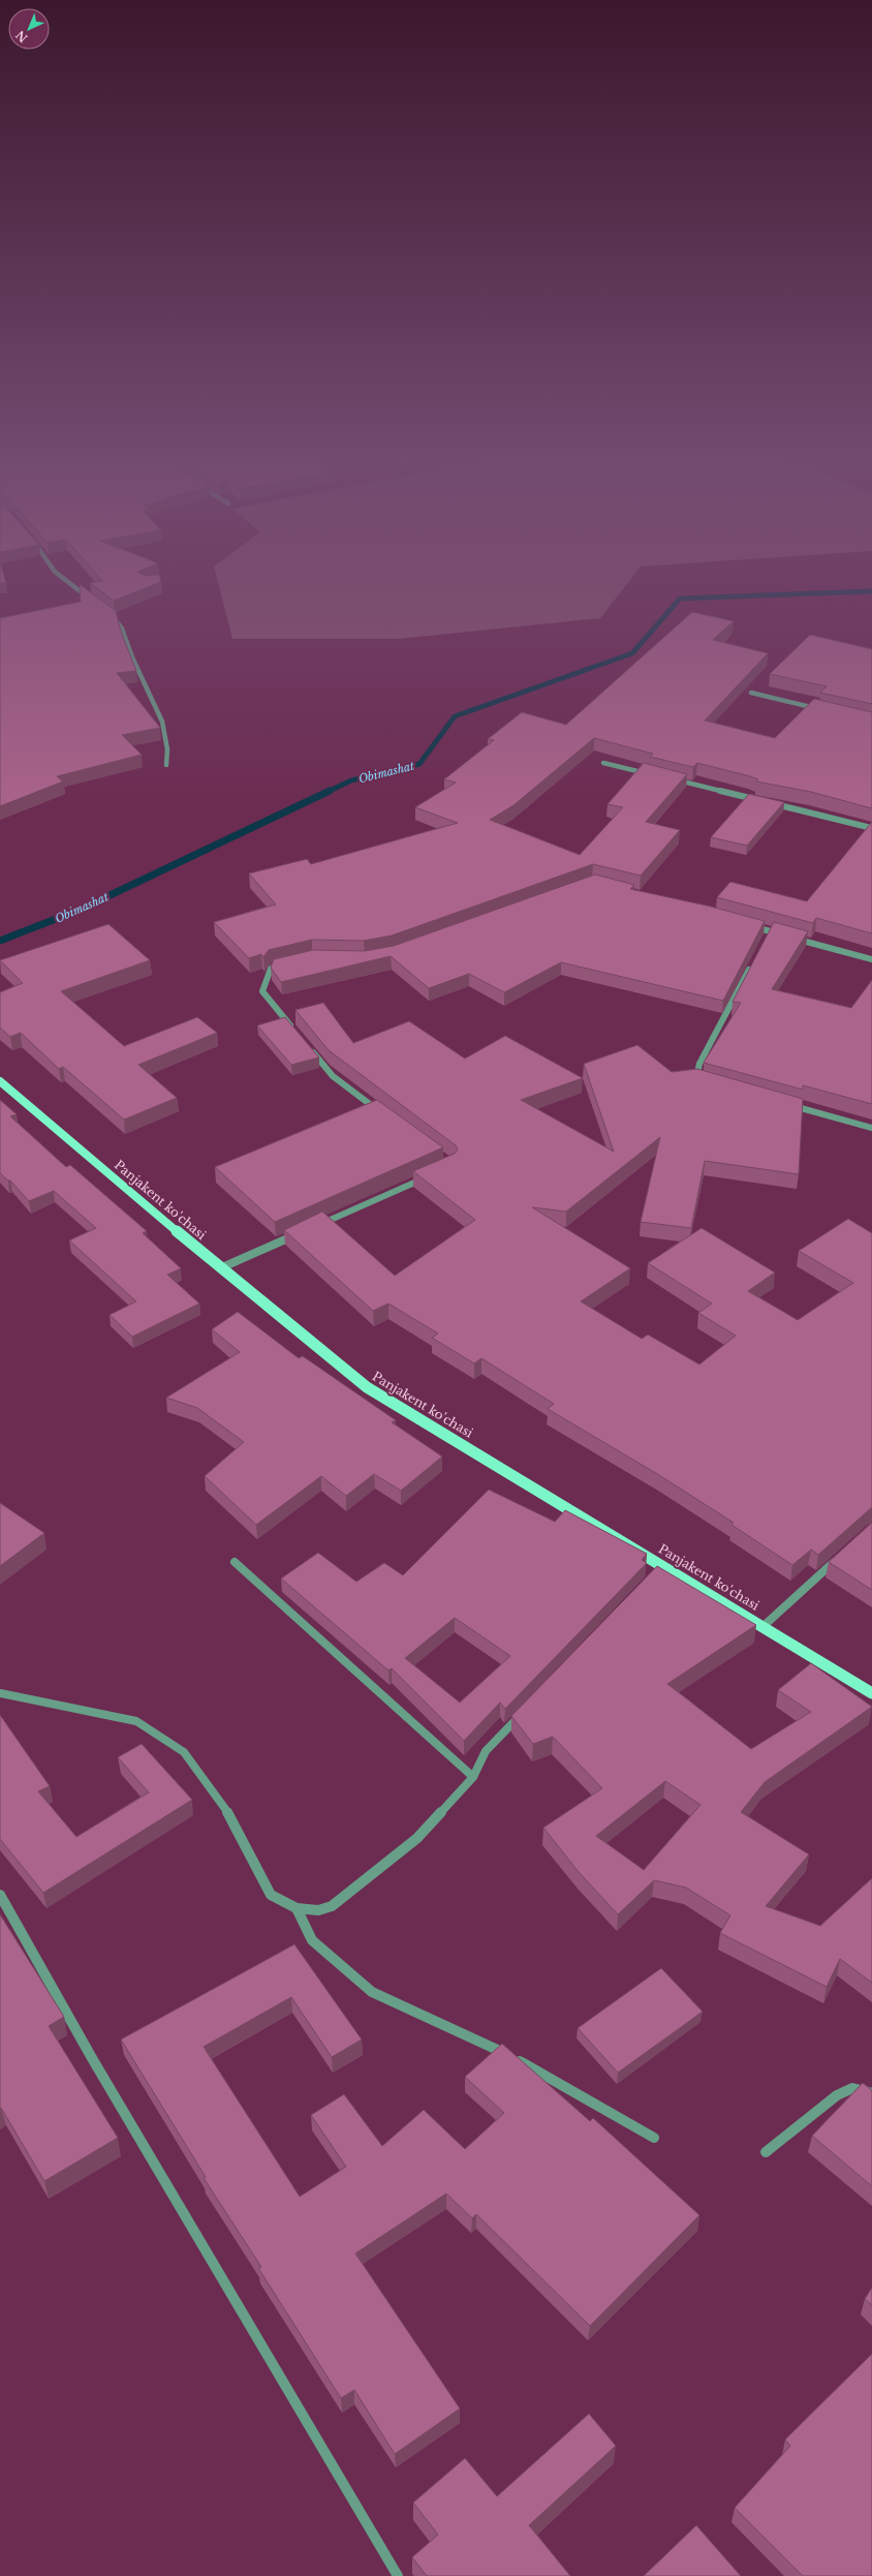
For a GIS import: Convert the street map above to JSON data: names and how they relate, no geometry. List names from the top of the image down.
{
  "streets": {
    "main road": ["Panjakent ko'chasi"]
  },
  "water": ["Obimashat"],
  "north": "bottom left"
}
